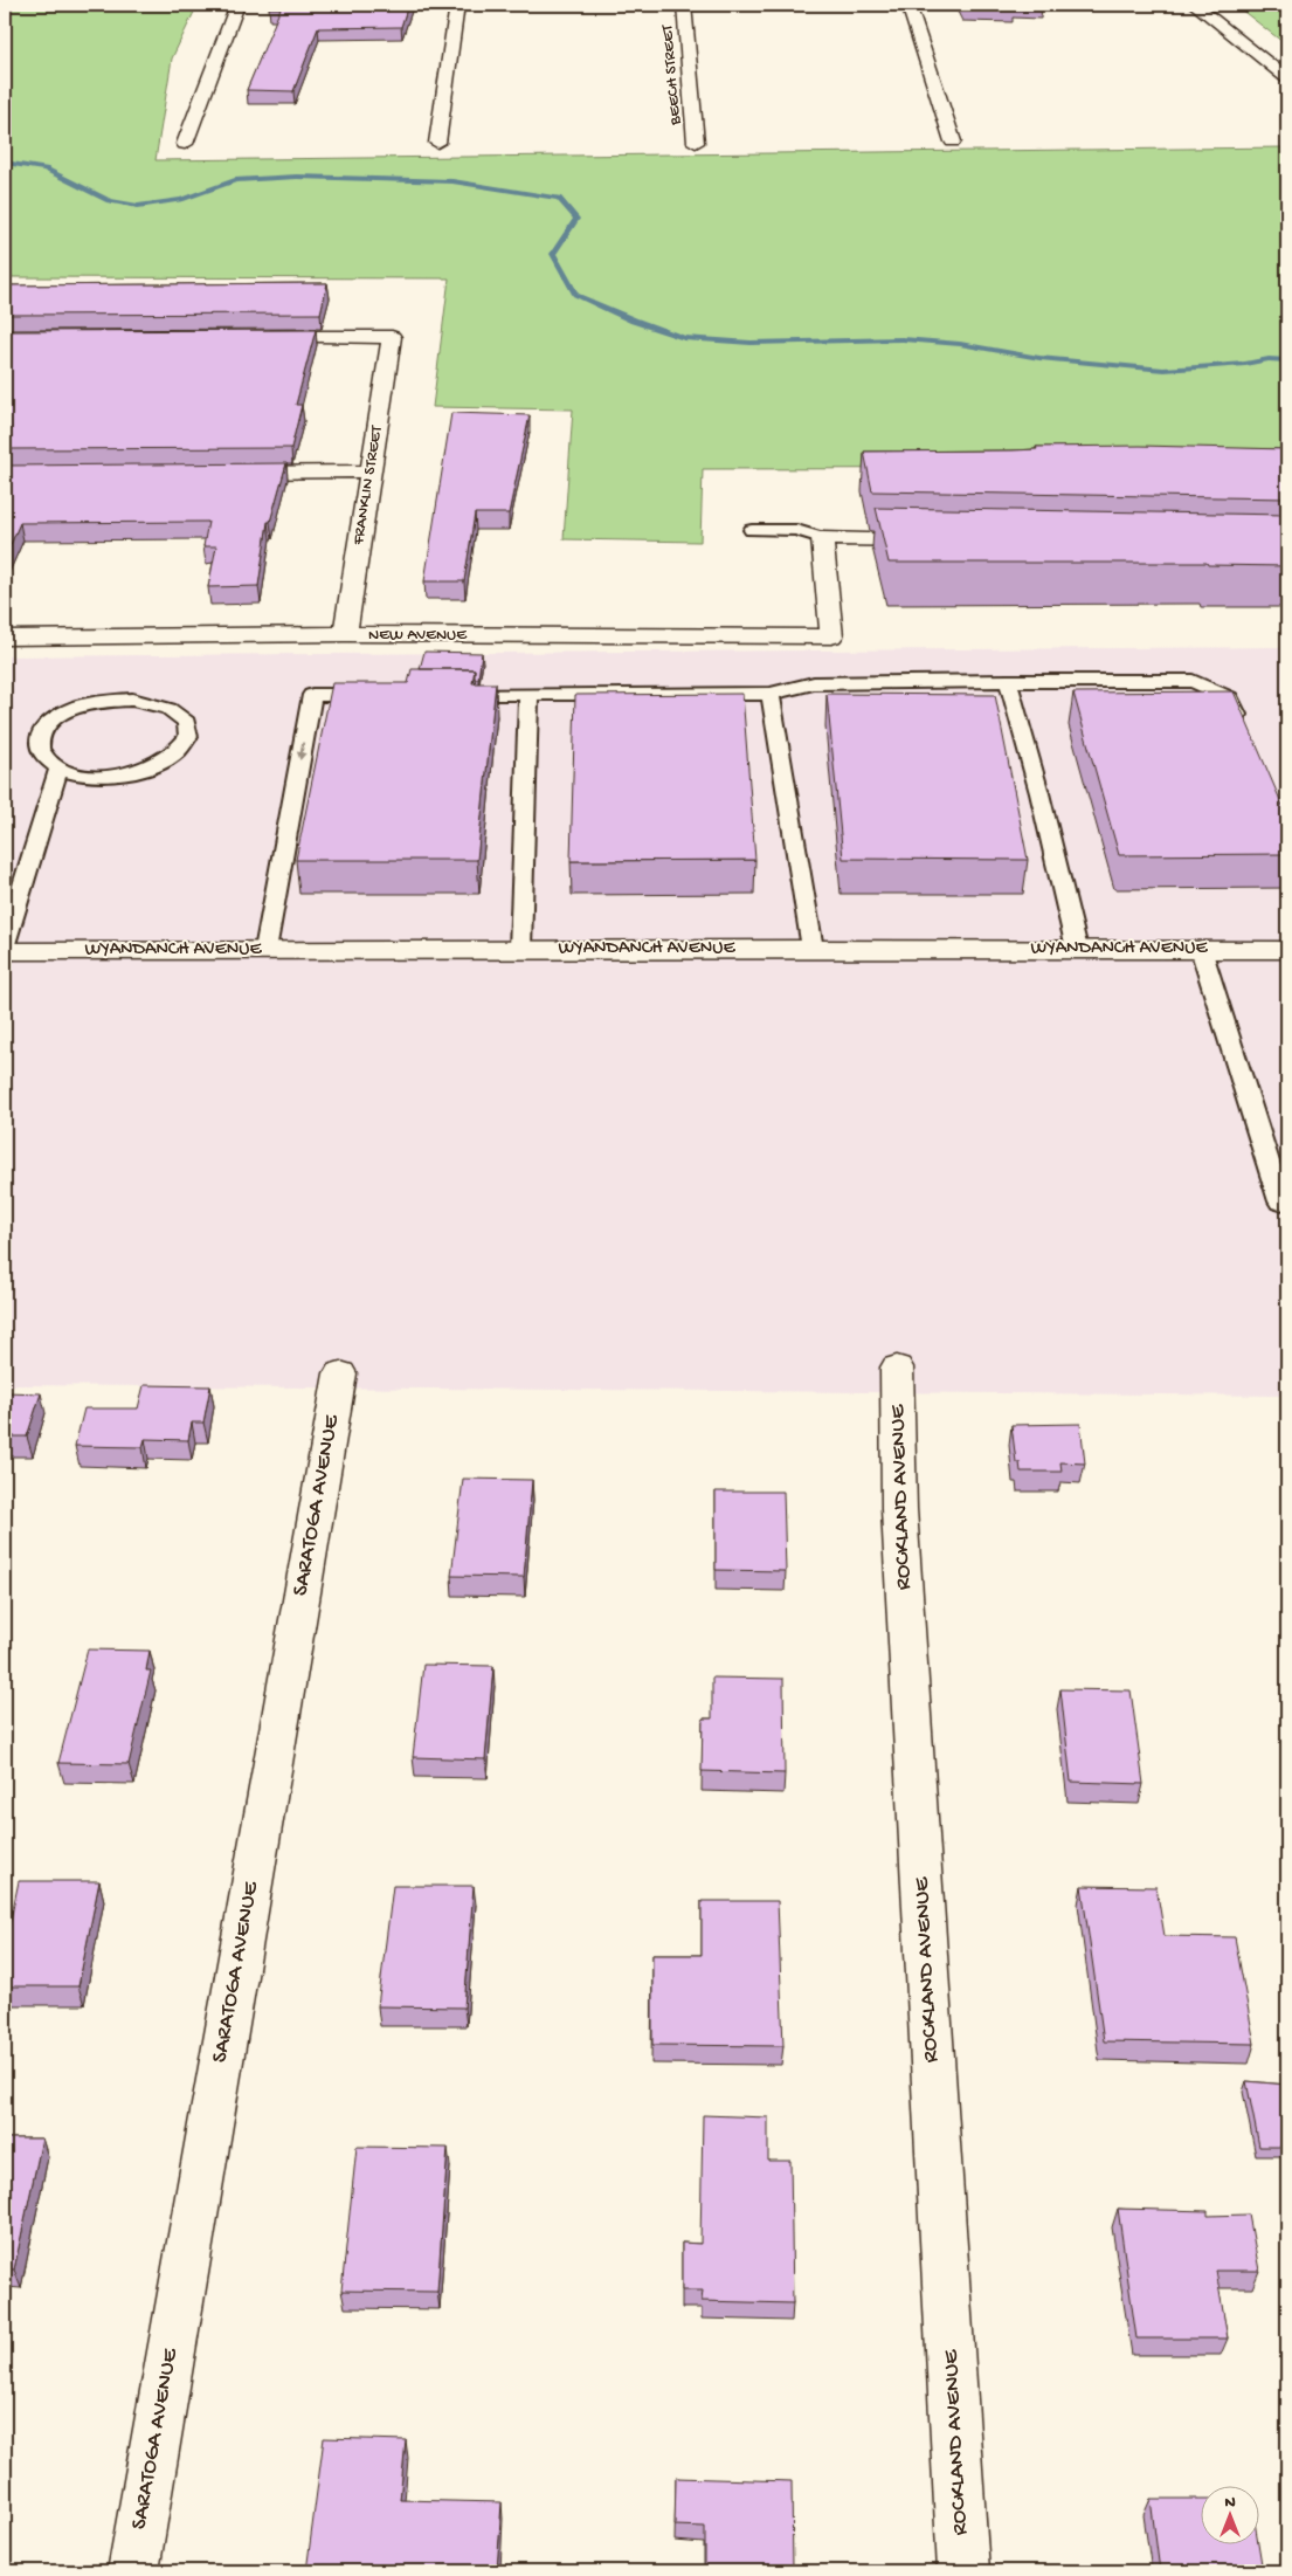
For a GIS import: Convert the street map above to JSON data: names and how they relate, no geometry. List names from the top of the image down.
{
  "streets": {
    "street": [
      "BEECH STREET",
      "FRANKLIN STREET",
      "NEW AVENUE",
      "WYANDANCH AVENUE",
      "ROCKLAND AVENUE",
      "SARATOGA AVENUE"
    ]
  },
  "crossings": [
    ["FRANKLIN STREET", "NEW AVENUE"]
  ],
  "north": "top"
}
